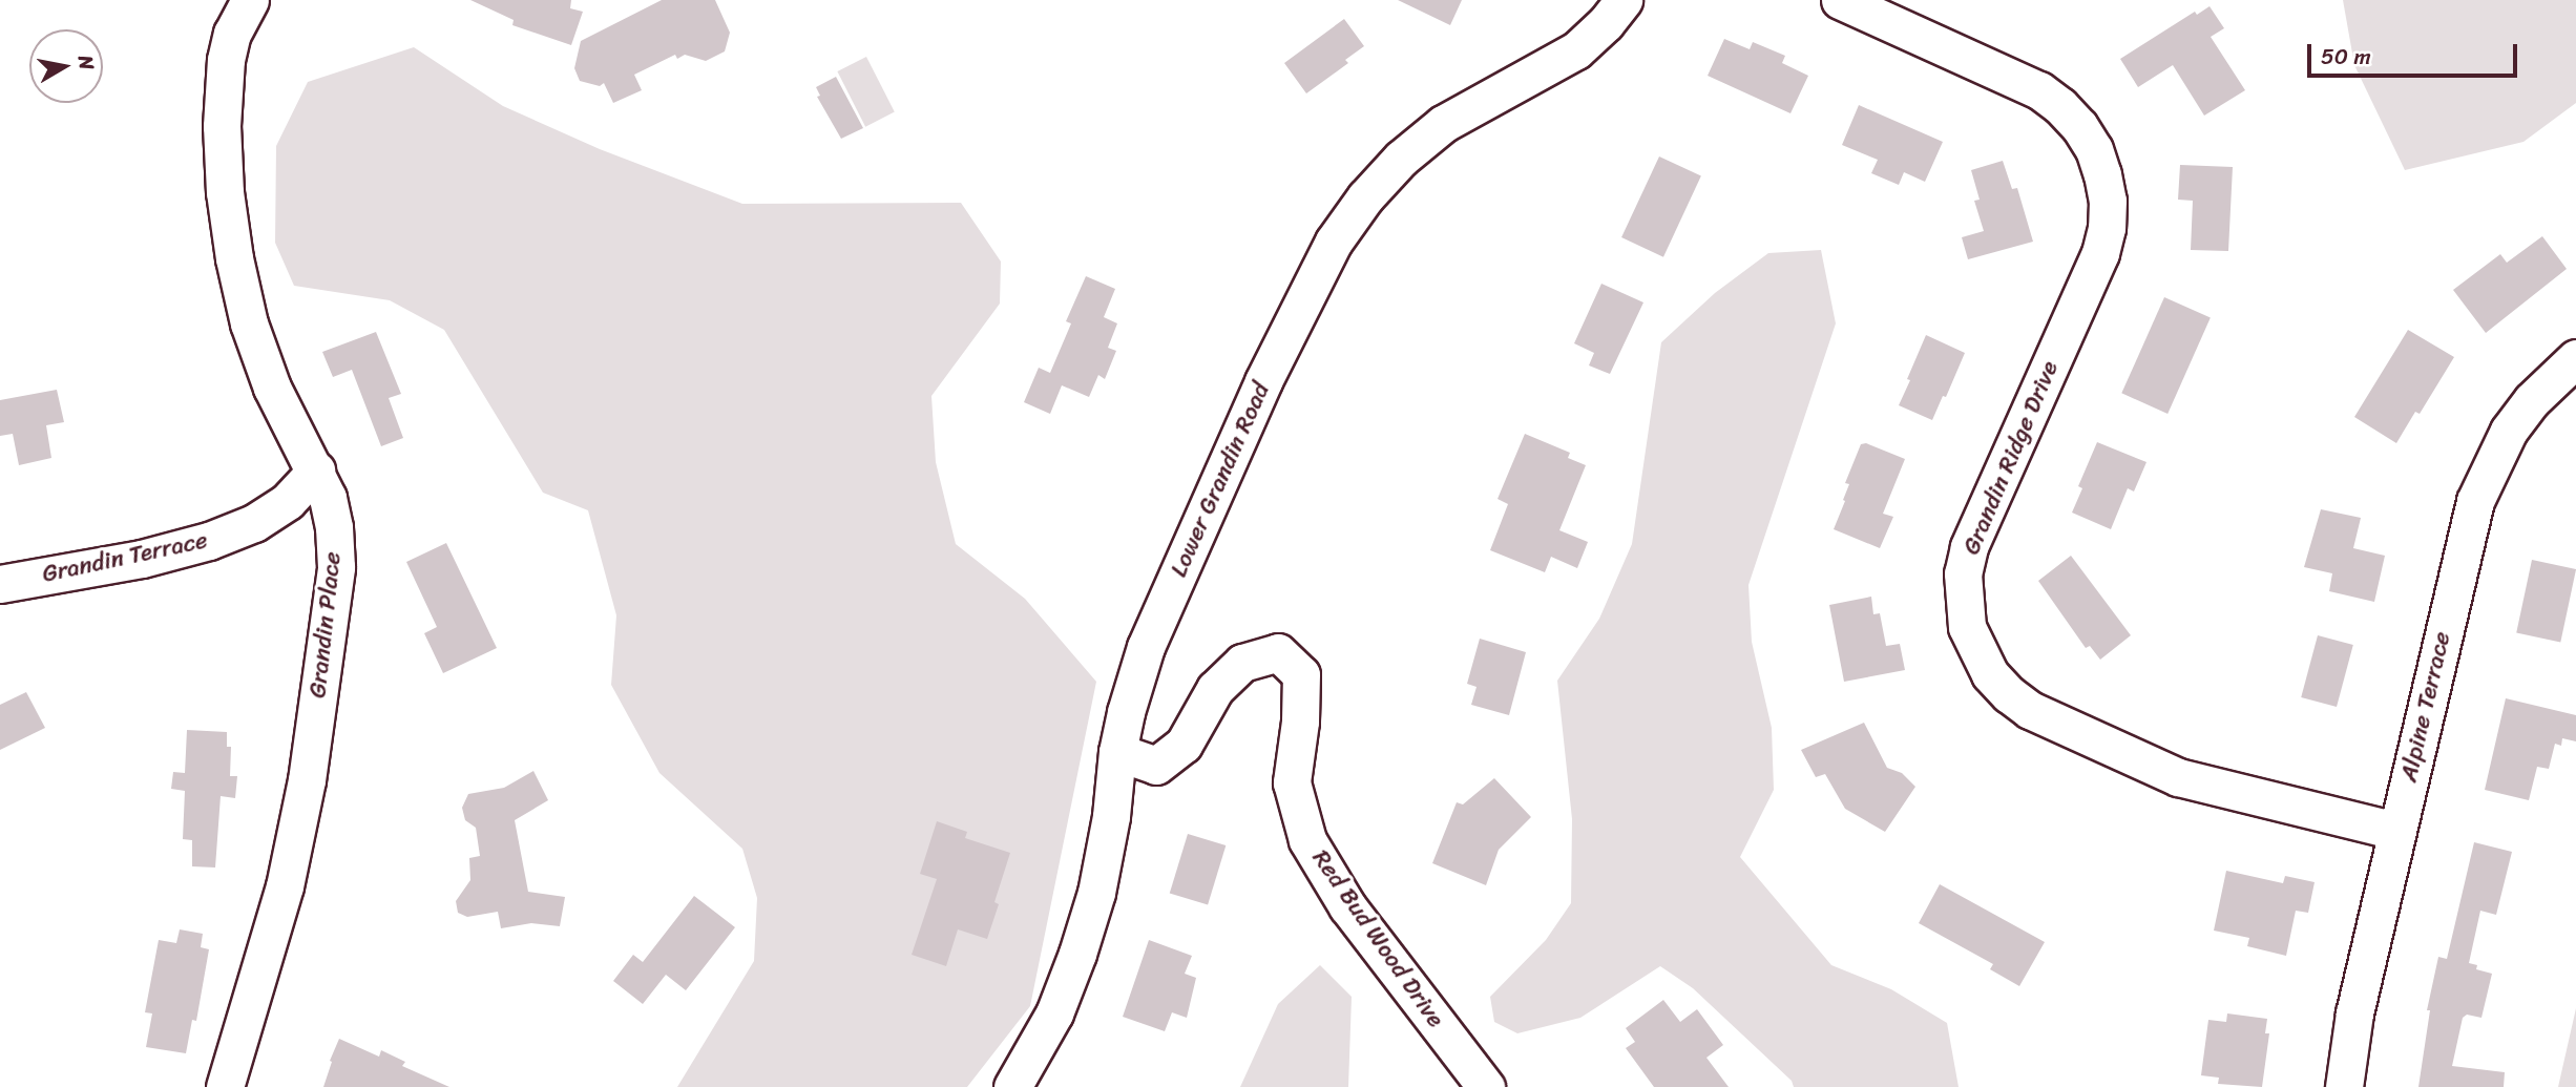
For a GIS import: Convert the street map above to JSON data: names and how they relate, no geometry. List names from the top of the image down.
{
  "streets": {
    "street": [
      "Grandin Ridge Drive",
      "Lower Grandin Road",
      "Grandin Terrace",
      "Grandin Place",
      "Alpine Terrace",
      "Red Bud Wood Drive"
    ]
  },
  "crossings": [
    ["Grandin Ridge Drive", "Alpine Terrace"],
    ["Lower Grandin Road", "Red Bud Wood Drive"],
    ["Grandin Terrace", "Grandin Place"]
  ],
  "scale_bar": "50 m",
  "north": "right"
}
